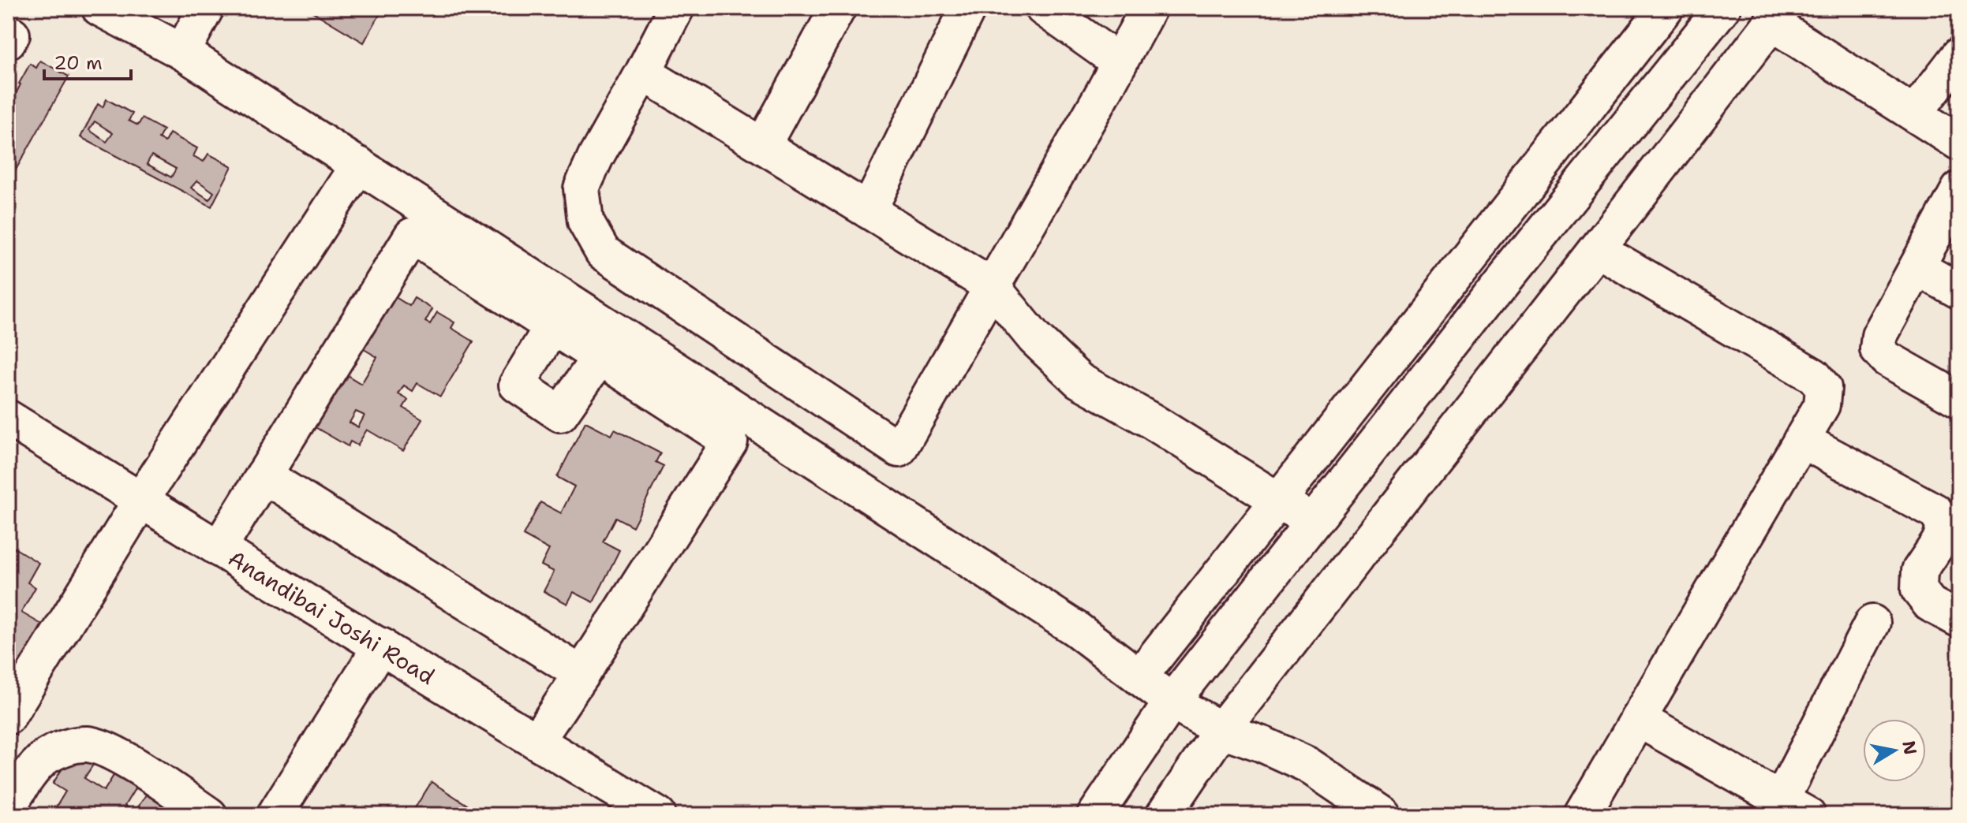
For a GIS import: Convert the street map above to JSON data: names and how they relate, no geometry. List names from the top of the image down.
{
  "streets": {
    "street": ["Anandibai Joshi Road"]
  },
  "scale_bar": "20 m",
  "north": "right"
}
